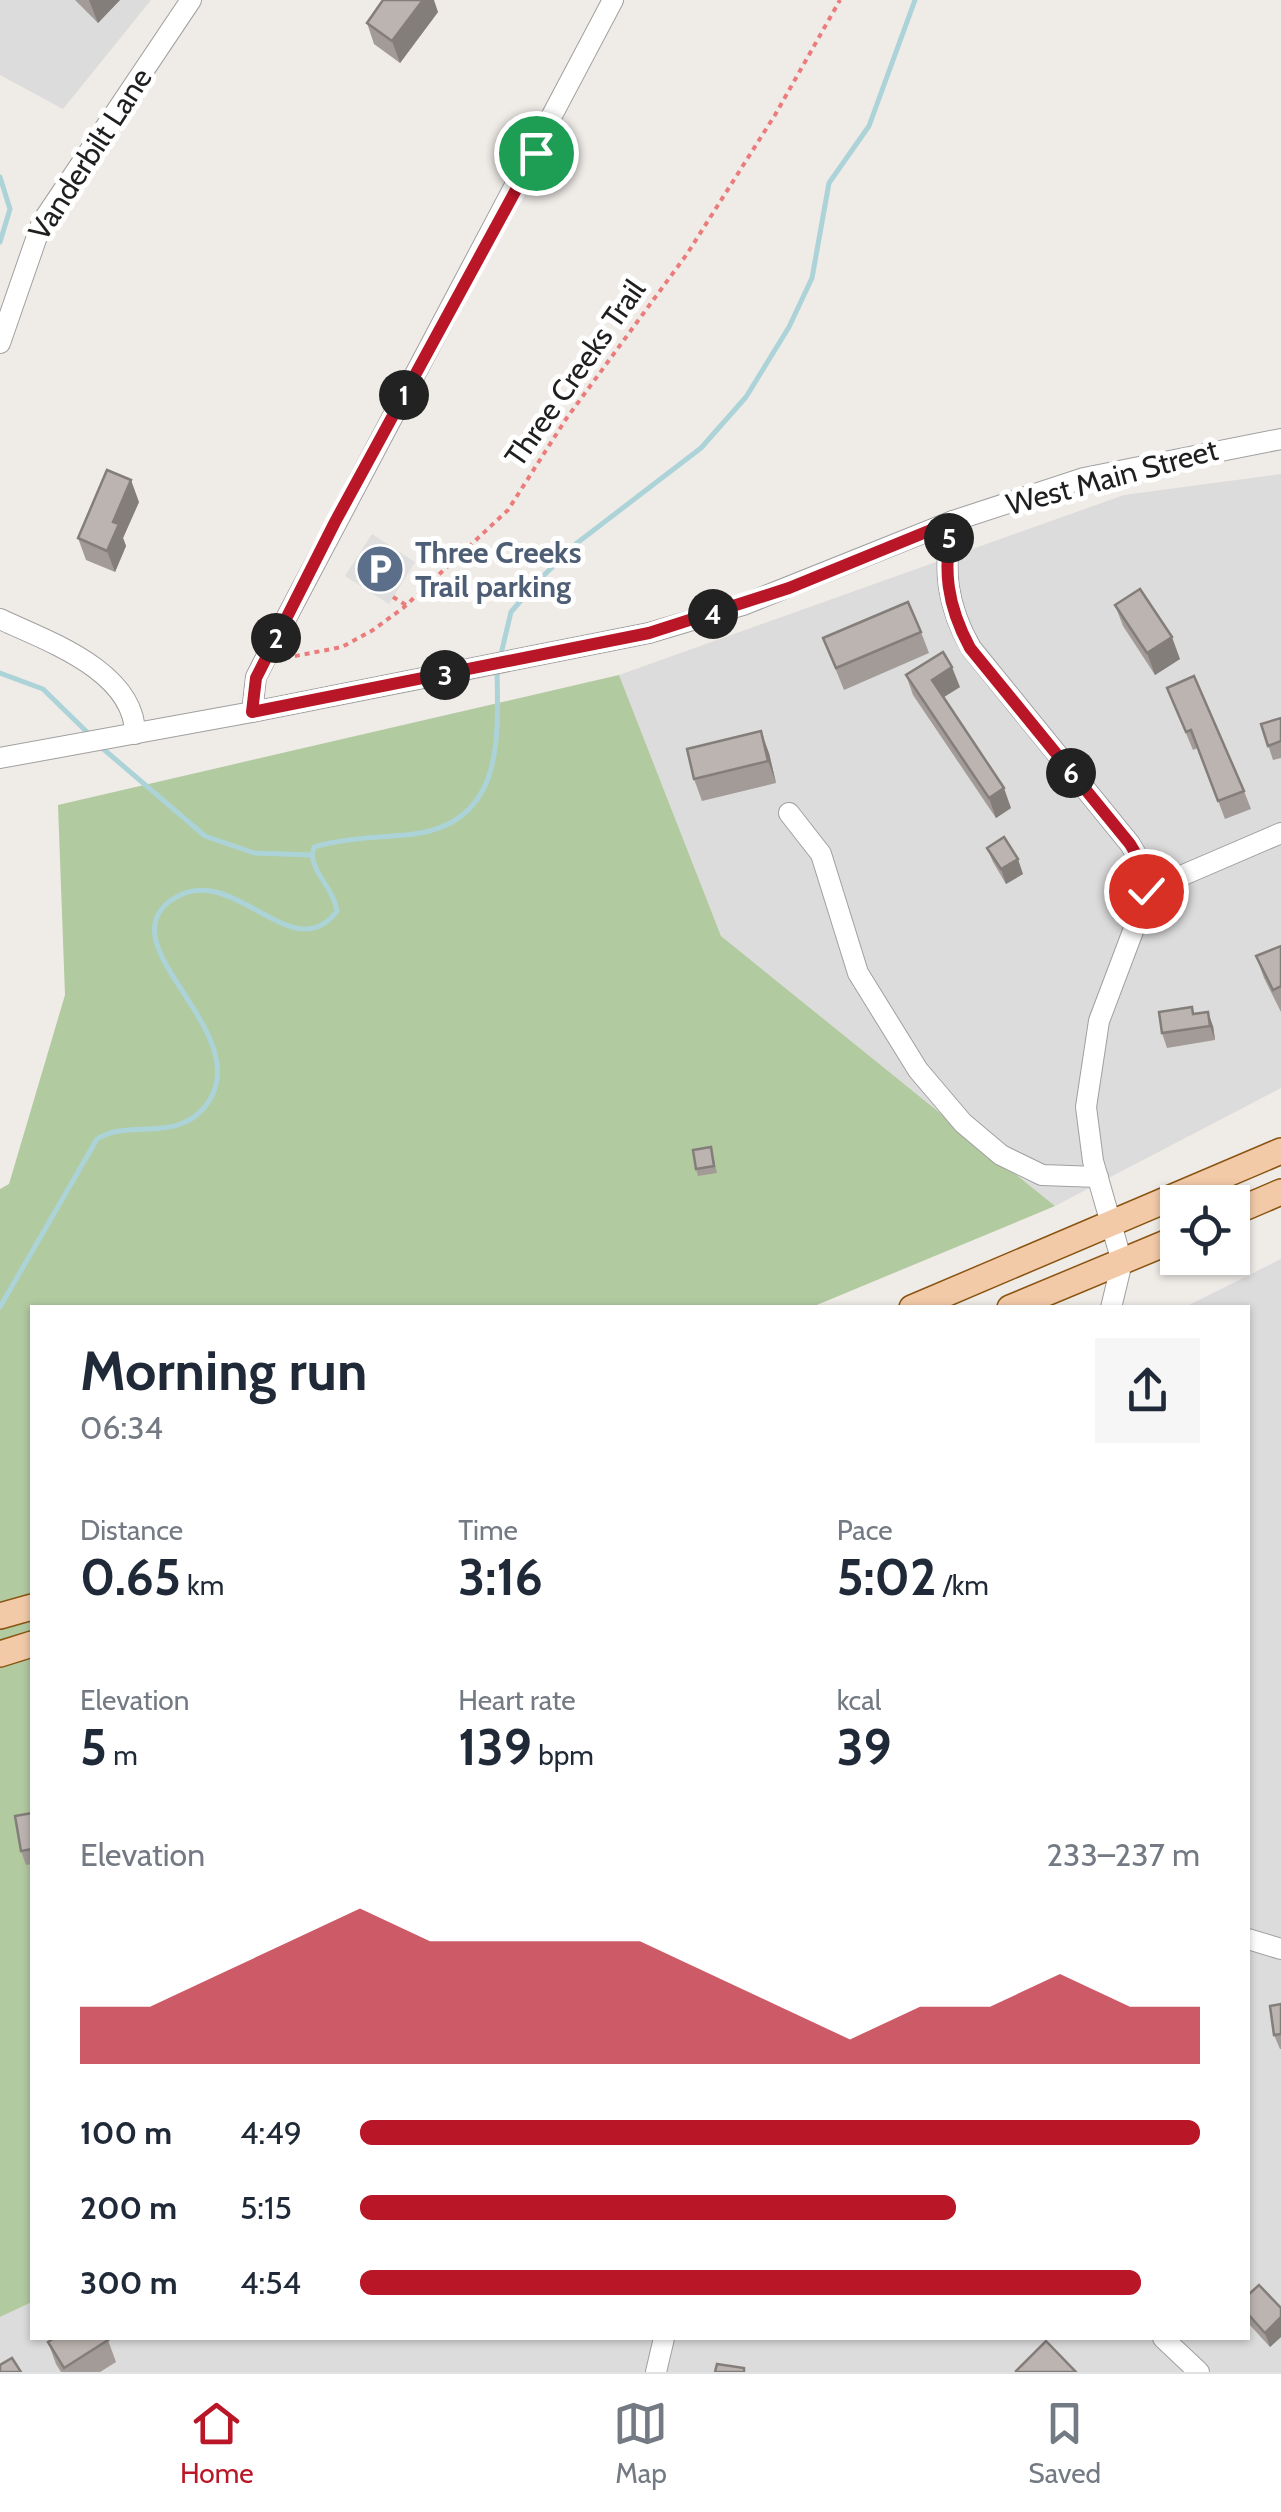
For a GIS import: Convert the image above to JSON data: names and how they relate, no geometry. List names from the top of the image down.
{
  "streets": {
    "street": ["Vanderbilt Lane", "West Main Street"],
    "path": ["Three Creeks Trail"]
  },
  "places": {
    "parking": ["Three Creeks Trail parking"]
  },
  "page": {
    "pins": [
      "1",
      "5",
      "4",
      "2",
      "3",
      "6"
    ],
    "heading": ["Morning run", "06:34"],
    "stats": [
      ["Distance", "0.65 km"],
      ["Time", "3:16"],
      ["Pace", "5:02 /km"],
      ["Elevation", "5 m"],
      ["Heart rate", "139 bpm"],
      ["kcal", "39"]
    ],
    "chart": ["Elevation", "233–237 m"],
    "list": [
      {
        "name": "100 m",
        "note": "4:49"
      },
      {
        "name": "200 m",
        "note": "5:15"
      },
      {
        "name": "300 m",
        "note": "4:54"
      }
    ],
    "tabs": ["Home", "Map", "Saved"]
  }
}
